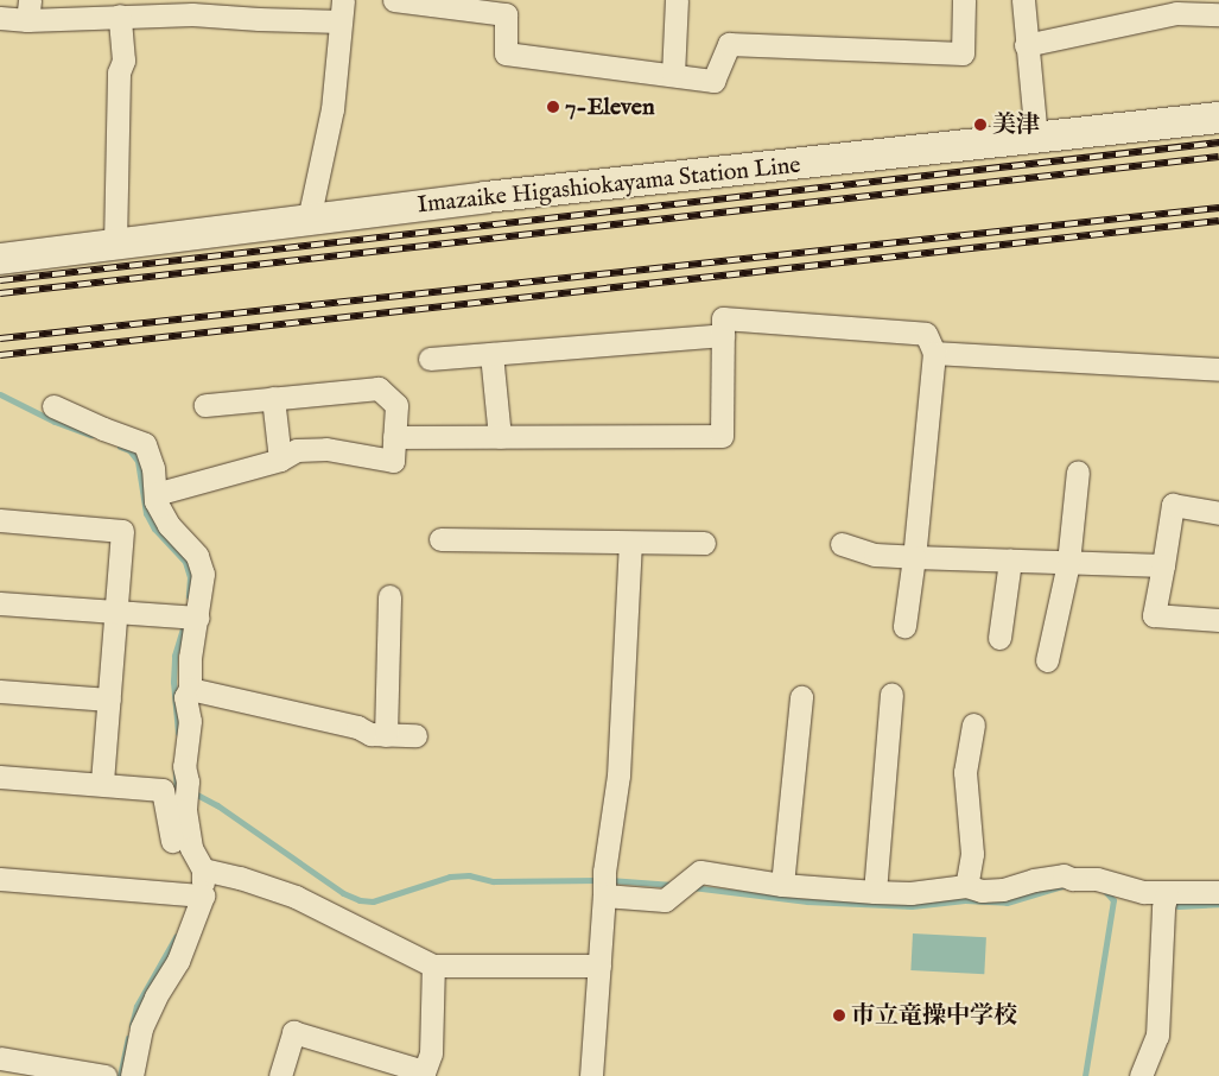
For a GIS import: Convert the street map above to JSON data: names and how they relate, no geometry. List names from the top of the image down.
{
  "streets": {
    "main road": ["Imazaike Higashiokayama Station Line"]
  },
  "places": ["7-Eleven", "美津", "市立竜操中学校"]
}
